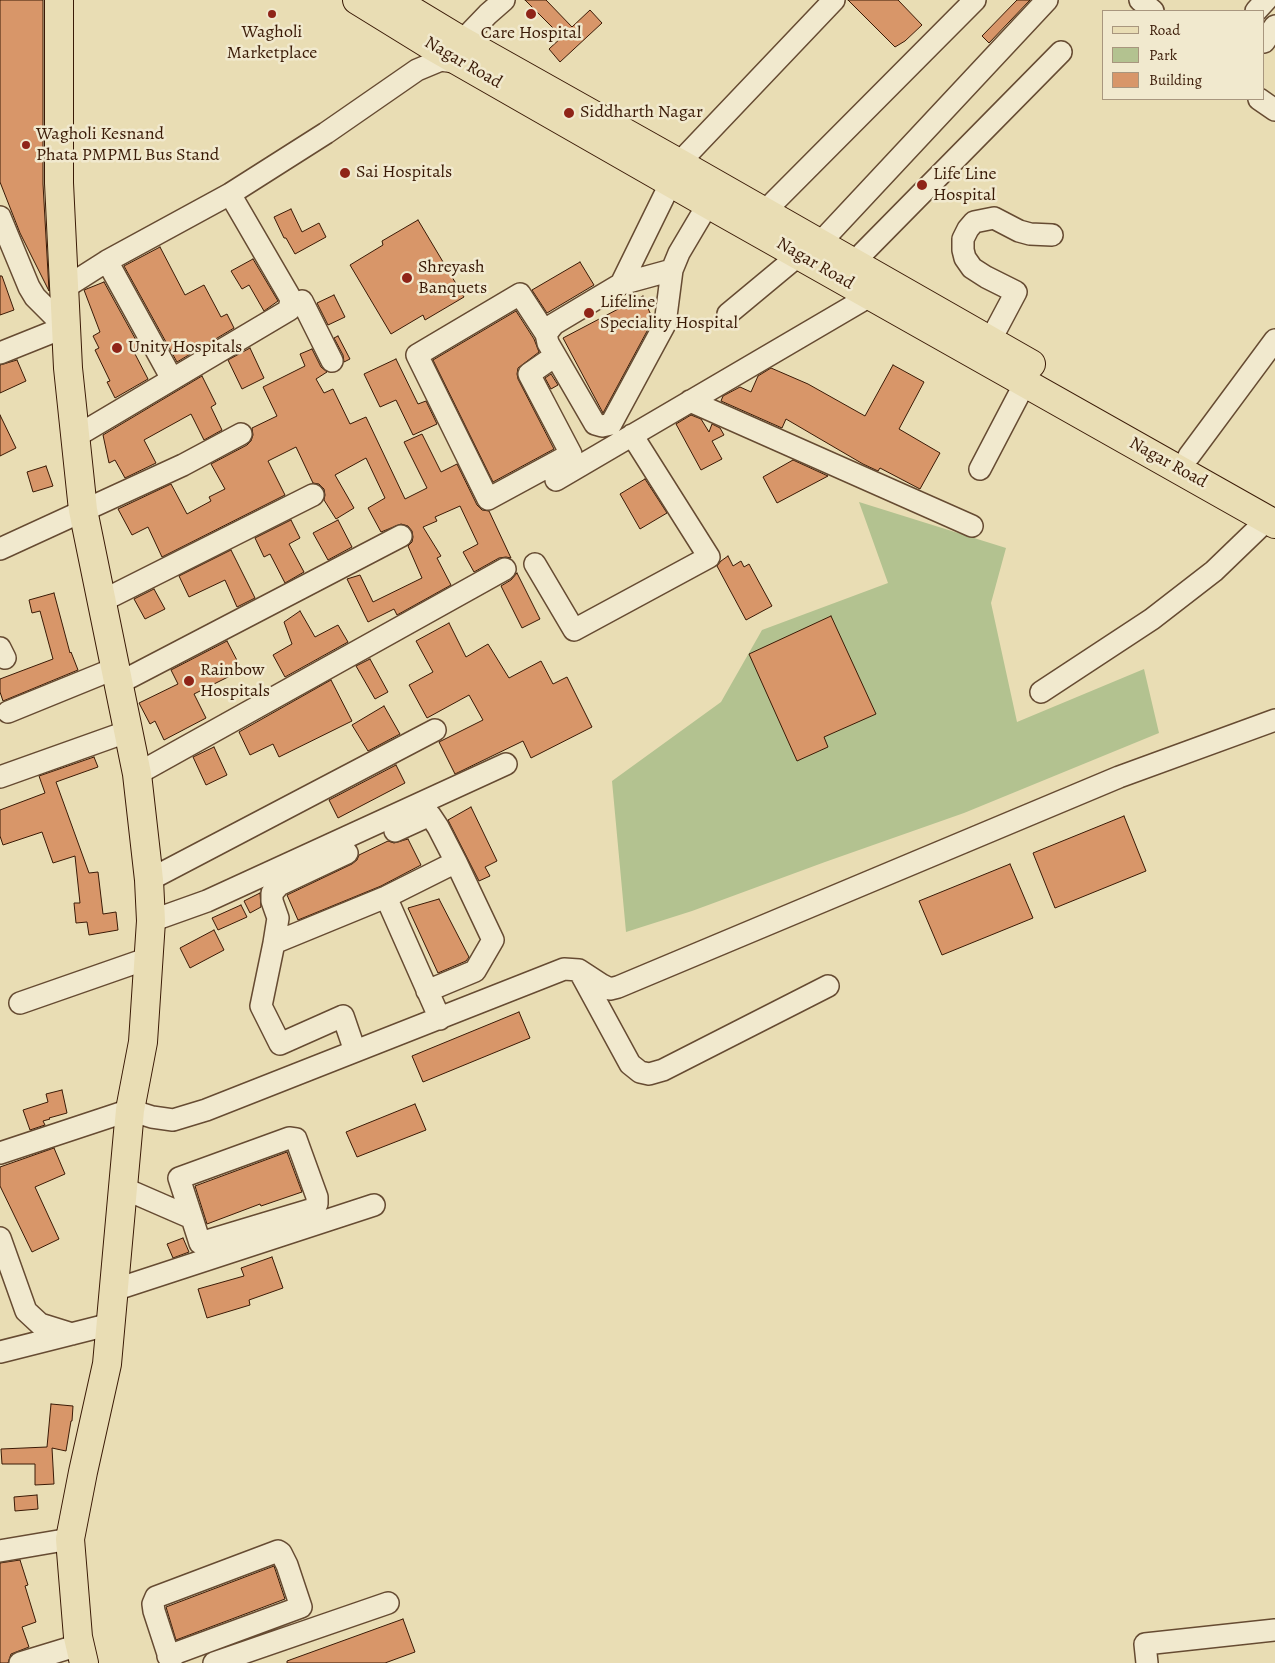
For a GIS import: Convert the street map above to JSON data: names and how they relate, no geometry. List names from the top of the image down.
{
  "streets": {
    "main road": ["Nagar Road"]
  },
  "places": [
    "Wagholi Marketplace",
    "Care Hospital",
    "Siddharth Nagar",
    "Wagholi Kesnand Phata PMPML Bus Stand",
    "Sai Hospitals",
    "Life Line Hospital",
    "Shreyash Banquets",
    "Lifeline Speciality Hospital",
    "Unity Hospitals",
    "Rainbow Hospitals"
  ],
  "legend": ["Road", "Park", "Building"]
}
